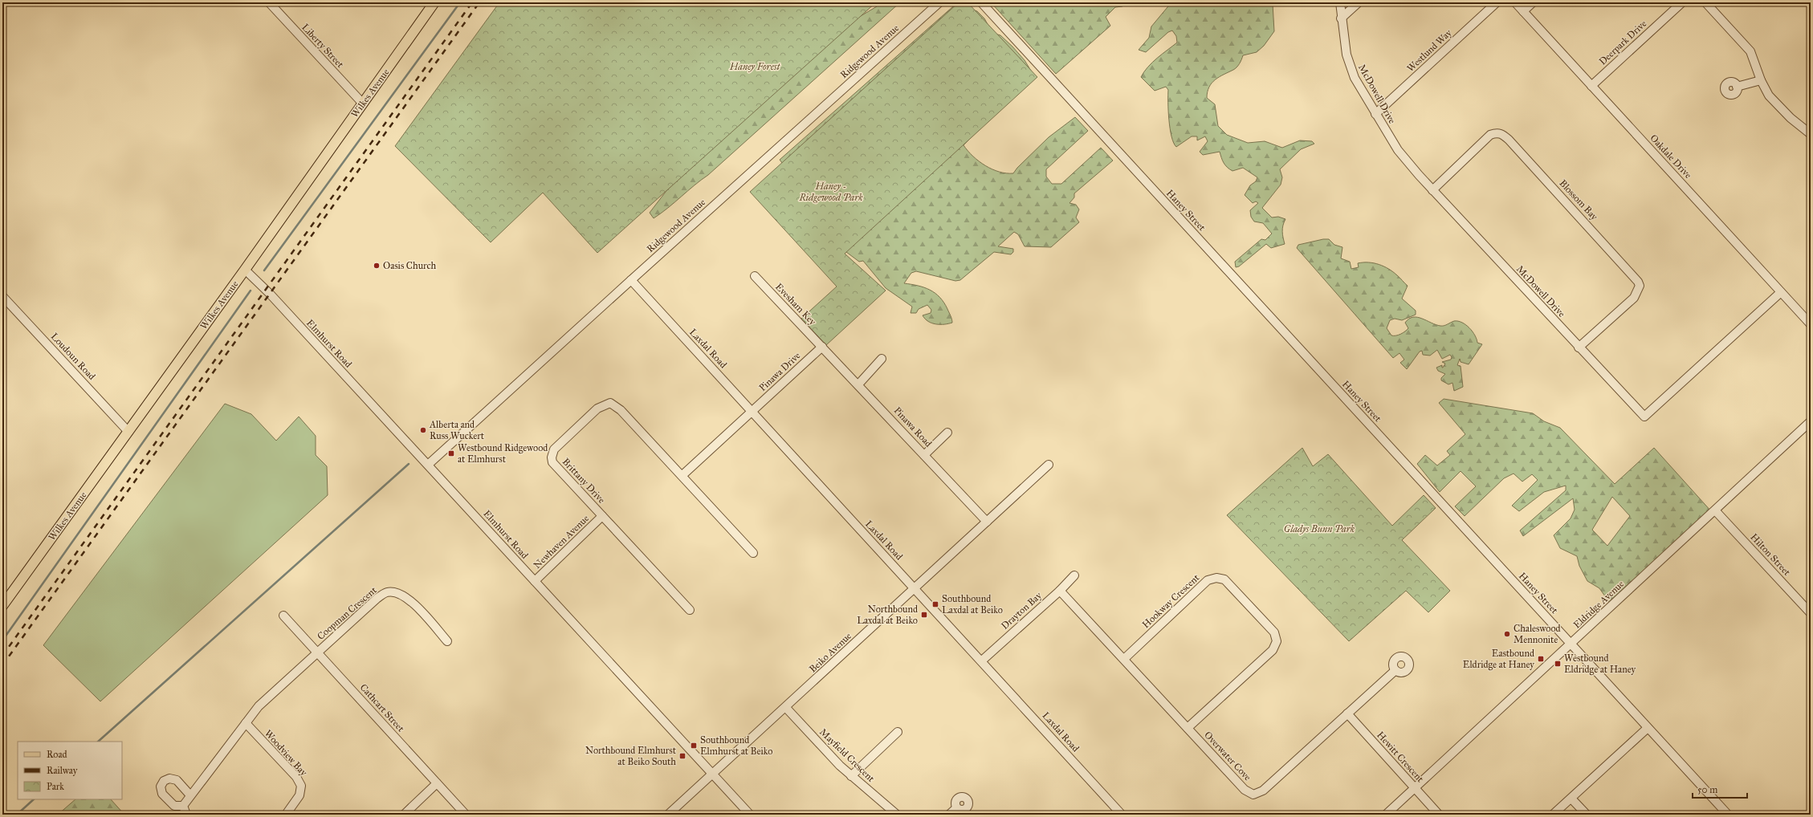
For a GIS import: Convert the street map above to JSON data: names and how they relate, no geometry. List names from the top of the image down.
{
  "streets": {
    "main road": ["Wilkes Avenue"],
    "street": [
      "Deerpark Drive",
      "Liberty Street",
      "Westlund Way",
      "Ridgewood Avenue",
      "McDowell Drive",
      "Oakdale Drive",
      "Blossom Bay",
      "Haney Street",
      "Evesham Key",
      "Elmhurst Road",
      "Laxdal Road",
      "Loudoun Road",
      "Pinawa Drive",
      "Pinawa Road",
      "Brittany Drive",
      "Newhaven Avenue",
      "Hilton Street",
      "Hookway Crescent",
      "Eldridge Avenue",
      "Drayton Bay",
      "Coopman Crescent",
      "Beiko Avenue",
      "Cathcart Street",
      "Woodview Bay",
      "Mayfield Crescent",
      "Overwater Cove",
      "Hewitt Crescent"
    ]
  },
  "crossings": [
    ["Deerpark Drive", "Oakdale Drive"],
    ["Liberty Street", "Wilkes Avenue"],
    ["Westlund Way", "McDowell Drive"],
    ["Ridgewood Avenue", "Elmhurst Road"],
    ["Ridgewood Avenue", "Laxdal Road"],
    ["Wilkes Avenue", "Elmhurst Road"],
    ["Wilkes Avenue", "Loudoun Road"],
    ["McDowell Drive", "Oakdale Drive"],
    ["McDowell Drive", "Blossom Bay"],
    ["Haney Street", "Eldridge Avenue"],
    ["Evesham Key", "Pinawa Drive"],
    ["Evesham Key", "Pinawa Road"],
    ["Elmhurst Road", "Newhaven Avenue"],
    ["Elmhurst Road", "Beiko Avenue"],
    ["Laxdal Road", "Pinawa Drive"],
    ["Laxdal Road", "Drayton Bay"],
    ["Laxdal Road", "Beiko Avenue"],
    ["Pinawa Drive", "Pinawa Road"],
    ["Pinawa Road", "Beiko Avenue"],
    ["Brittany Drive", "Newhaven Avenue"],
    ["Hilton Street", "Eldridge Avenue"],
    ["Hookway Crescent", "Overwater Cove"],
    ["Eldridge Avenue", "Hewitt Crescent"],
    ["Drayton Bay", "Overwater Cove"],
    ["Coopman Crescent", "Cathcart Street"],
    ["Beiko Avenue", "Mayfield Crescent"],
    ["Overwater Cove", "Hewitt Crescent"]
  ],
  "parks": ["Haney Forest", "Haney - Ridgewood Park", "Gladys Bunn Park"],
  "places": {
    "other": ["Oasis Church", "Alberta and Russ Wuckert", "Chaleswood Mennonite"],
    "transit": [
      "Westbound Ridgewood at Elmhurst",
      "Southbound Laxdal at Beiko",
      "Northbound Laxdal at Beiko",
      "Eastbound Eldridge at Haney",
      "Westbound Eldridge at Haney",
      "Southbound Elmhurst at Beiko",
      "Northbound Elmhurst at Beiko South"
    ]
  },
  "legend": ["Road", "Railway", "Park"],
  "scale_bar": "50 m"
}
